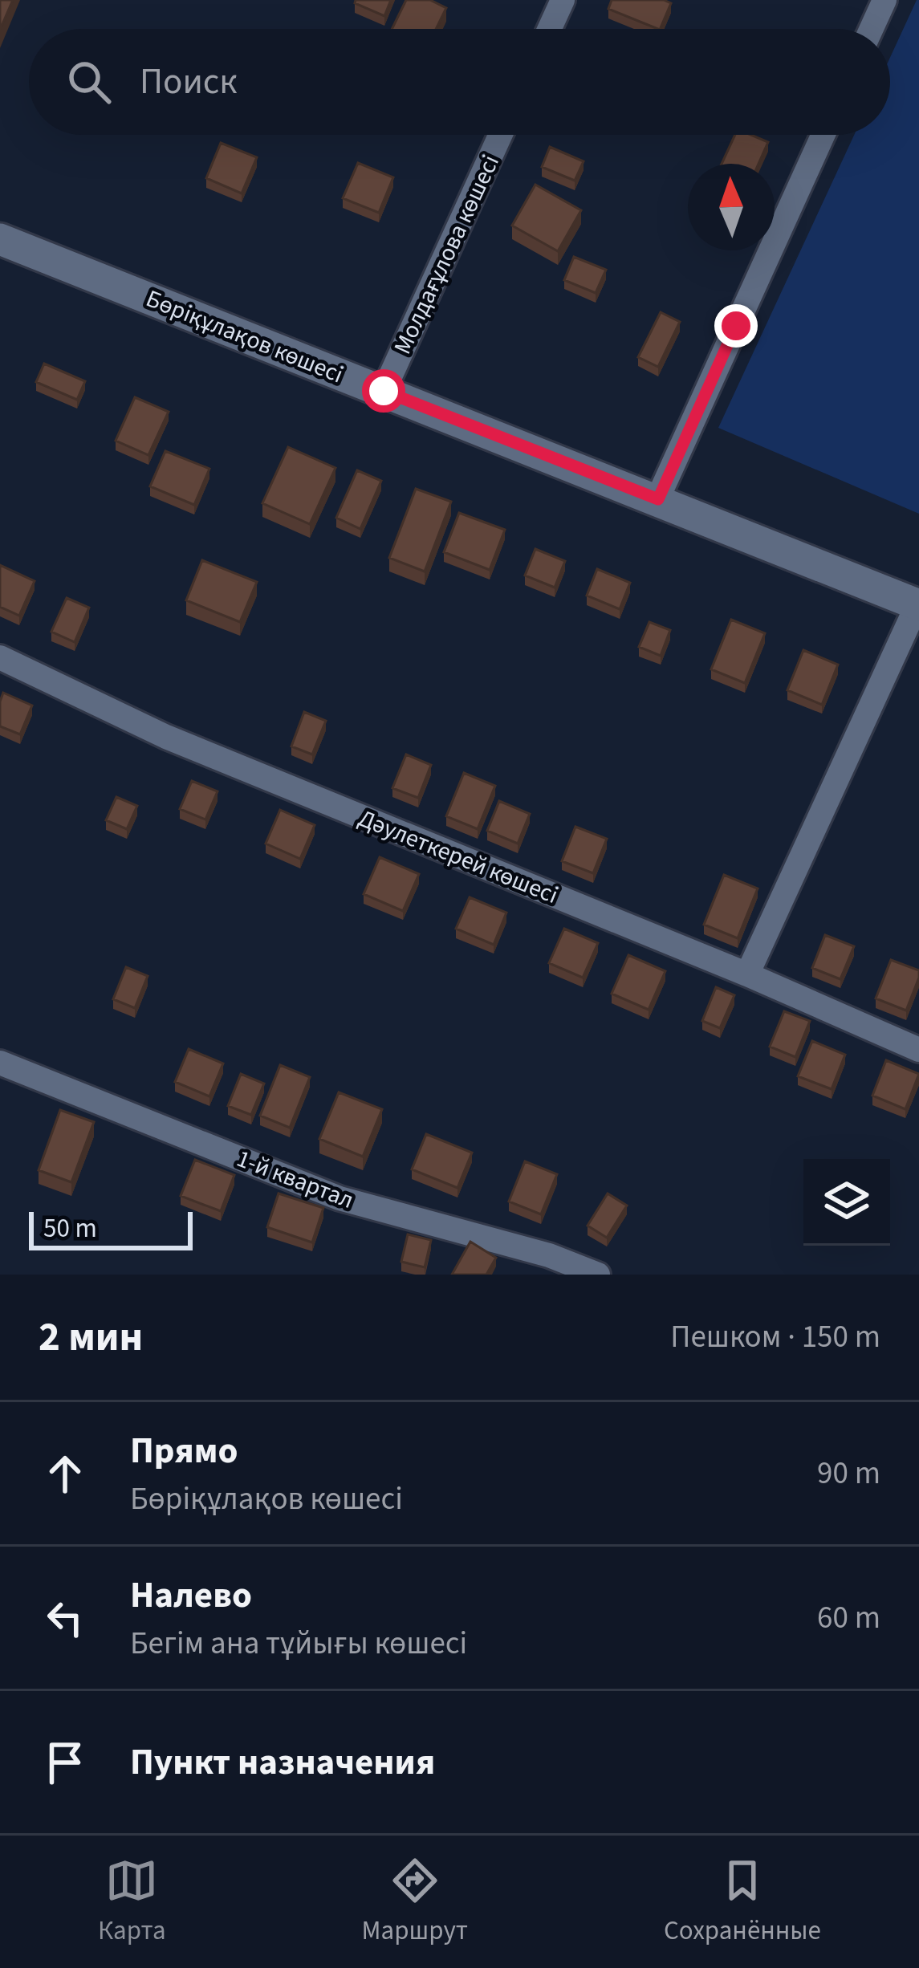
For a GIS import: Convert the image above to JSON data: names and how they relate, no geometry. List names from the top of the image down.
{
  "streets": {
    "street": [
      "Молдағұлова көшесі",
      "Бөріқұлақов көшесі",
      "Дәулеткерей көшесі",
      "1-й квартал"
    ]
  },
  "crossings": [
    ["Молдағұлова көшесі", "Бөріқұлақов көшесі"]
  ],
  "scale_bar": "50 m",
  "north": "top",
  "page": {
    "search": "Поиск",
    "scale": "50 m",
    "heading": ["2 мин", "Пешком · 150 m"],
    "list": [
      ["Прямо", "Бөріқұлақов көшесі", "90 m"],
      ["Налево", "Бегім ана тұйығы көшесі", "60 m"],
      "Пункт назначения"
    ],
    "nav": ["Карта", "Маршрут", "Сохранённые"]
  }
}
